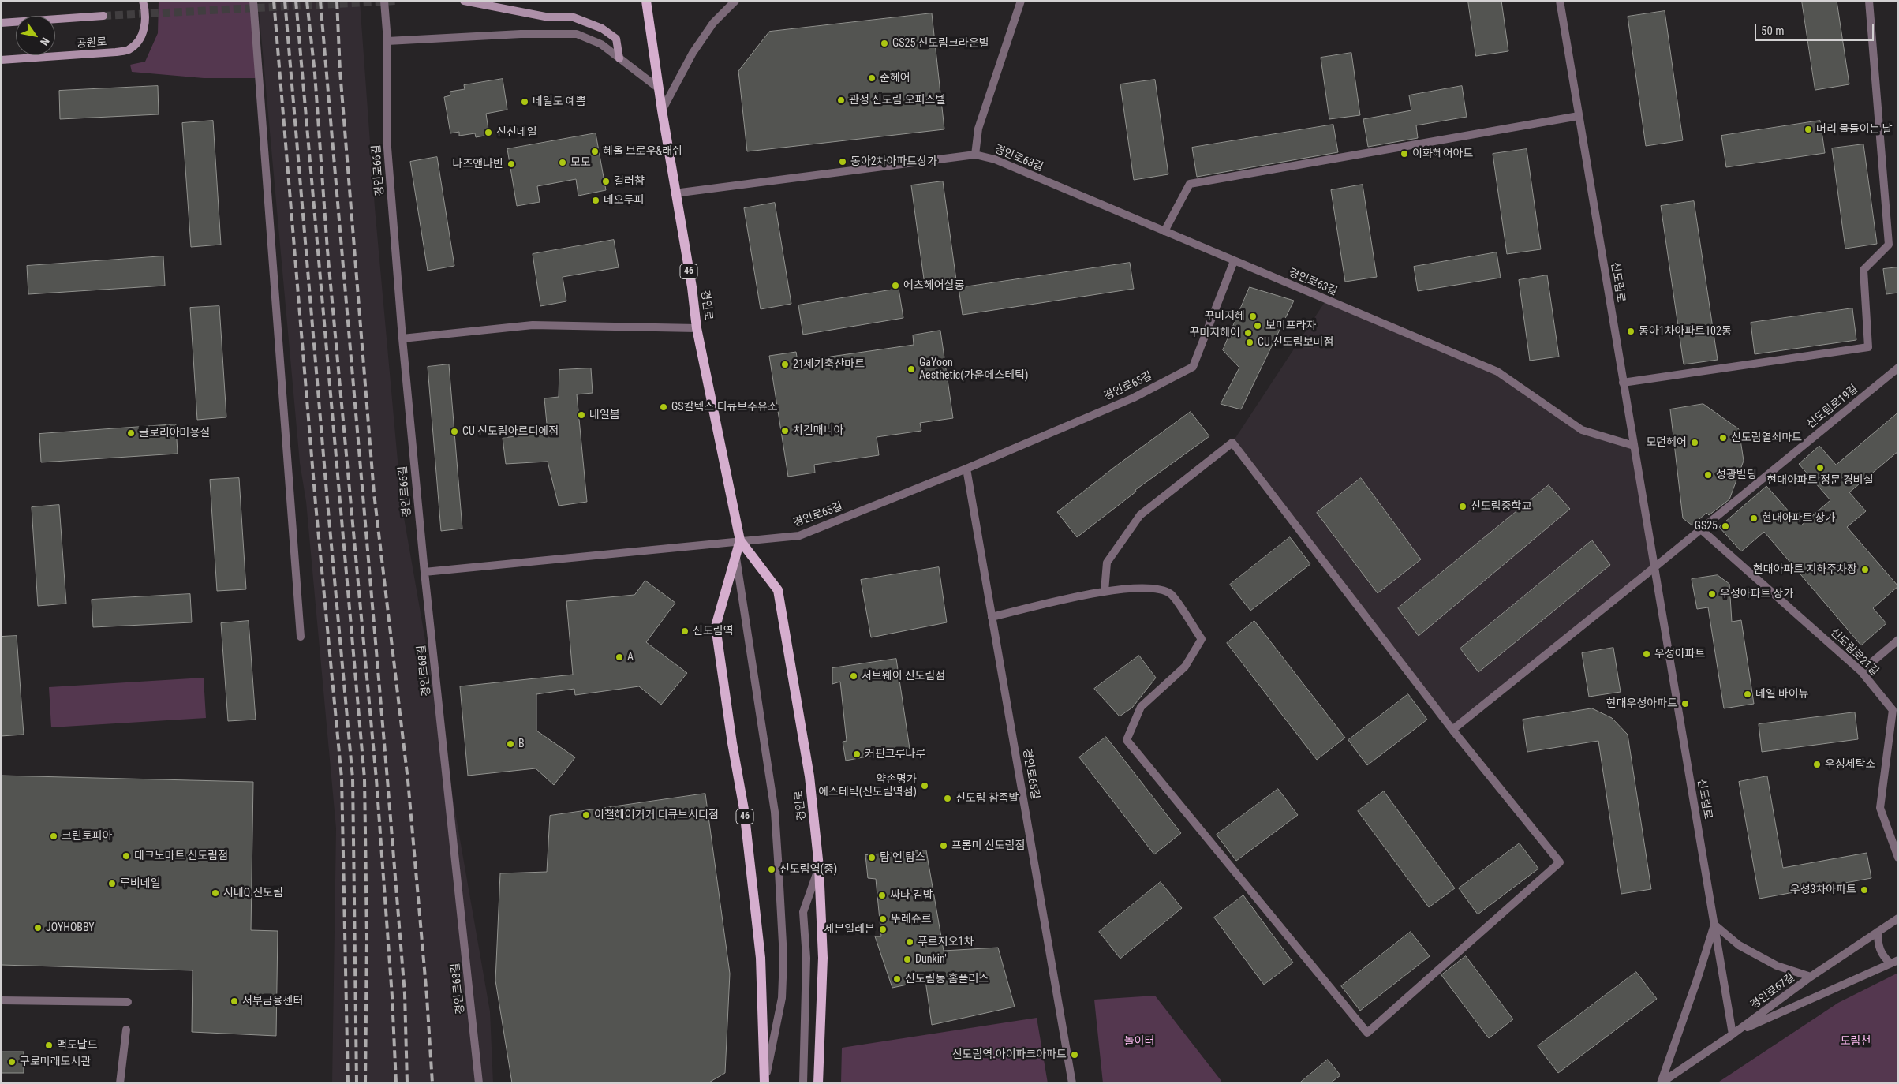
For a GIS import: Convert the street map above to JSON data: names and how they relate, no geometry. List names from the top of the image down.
{
  "streets": {
    "main road": ["공원로", "46", "경인로"],
    "street": [
      "경인로63길",
      "경인로66길",
      "신도림로",
      "경인로65길",
      "신도림로19길",
      "신도림로21길",
      "경인로68길",
      "경인로67길"
    ]
  },
  "crossings": [
    ["경인로63길", "신도림로"],
    ["경인로63길", "경인로"],
    ["경인로63길", "경인로65길"],
    ["경인로66길", "경인로68길"],
    ["신도림로", "신도림로19길"],
    ["신도림로", "경인로67길"],
    ["경인로", "경인로65길"],
    ["신도림로19길", "신도림로21길"]
  ],
  "parks": ["놀이터", "도림천"],
  "places": [
    "GS25 신도림크라운빌",
    "준헤어",
    "관정 신도림 오피스텔",
    "네일도 예쁨",
    "머리 물들이는 날",
    "신신네일",
    "혜올 브로우&래쉬",
    "이화헤어아트",
    "동아2차아파트상가",
    "모모",
    "나즈앤나빈",
    "컬러챰",
    "네오두피",
    "에츠헤어살롱",
    "꾸미지헤",
    "보미프라자",
    "동아1차아파트102동",
    "꾸미지헤어",
    "CU 신도림보미점",
    "21세기축산마트",
    "GaYoon Aesthetic(가윤에스테틱)",
    "GS칼텍스 디큐브주유소",
    "네일봄",
    "치킨매니아",
    "CU 신도림아르디에점",
    "글로리아미용실",
    "신도림열쇠마트",
    "모던헤어",
    "현대아파트 정문 경비실",
    "성광빌딩",
    "신도림중학교",
    "현대아파트 상가",
    "GS25",
    "현대아파트 지하주차장",
    "우성아파트 상가",
    "신도림역",
    "우성아파트",
    "A",
    "서브웨이 신도림점",
    "네일 바이뉴",
    "현대우성아파트",
    "B",
    "커핀그루나루",
    "우성세탁소",
    "약손명가 에스테틱(신도림역점)",
    "신도림 참족발",
    "이철헤어커커 디큐브시티점",
    "크린토피아",
    "프롬미 신도림점",
    "테크노마트 신도림점",
    "탐 엔 탐스",
    "신도림역(중)",
    "루비네일",
    "우성3차아파트",
    "시네Q 신도림",
    "싸다 김밥",
    "뚜레쥬르",
    "JOYHOBBY",
    "세븐일레븐",
    "푸르지오1차",
    "Dunkin'",
    "신도림동 홈플러스",
    "서부금융센터",
    "맥도날드",
    "신도림역.아이파크아파트",
    "구로미래도서관"
  ],
  "scale_bar": "50 m",
  "north": "bottom right"
}
